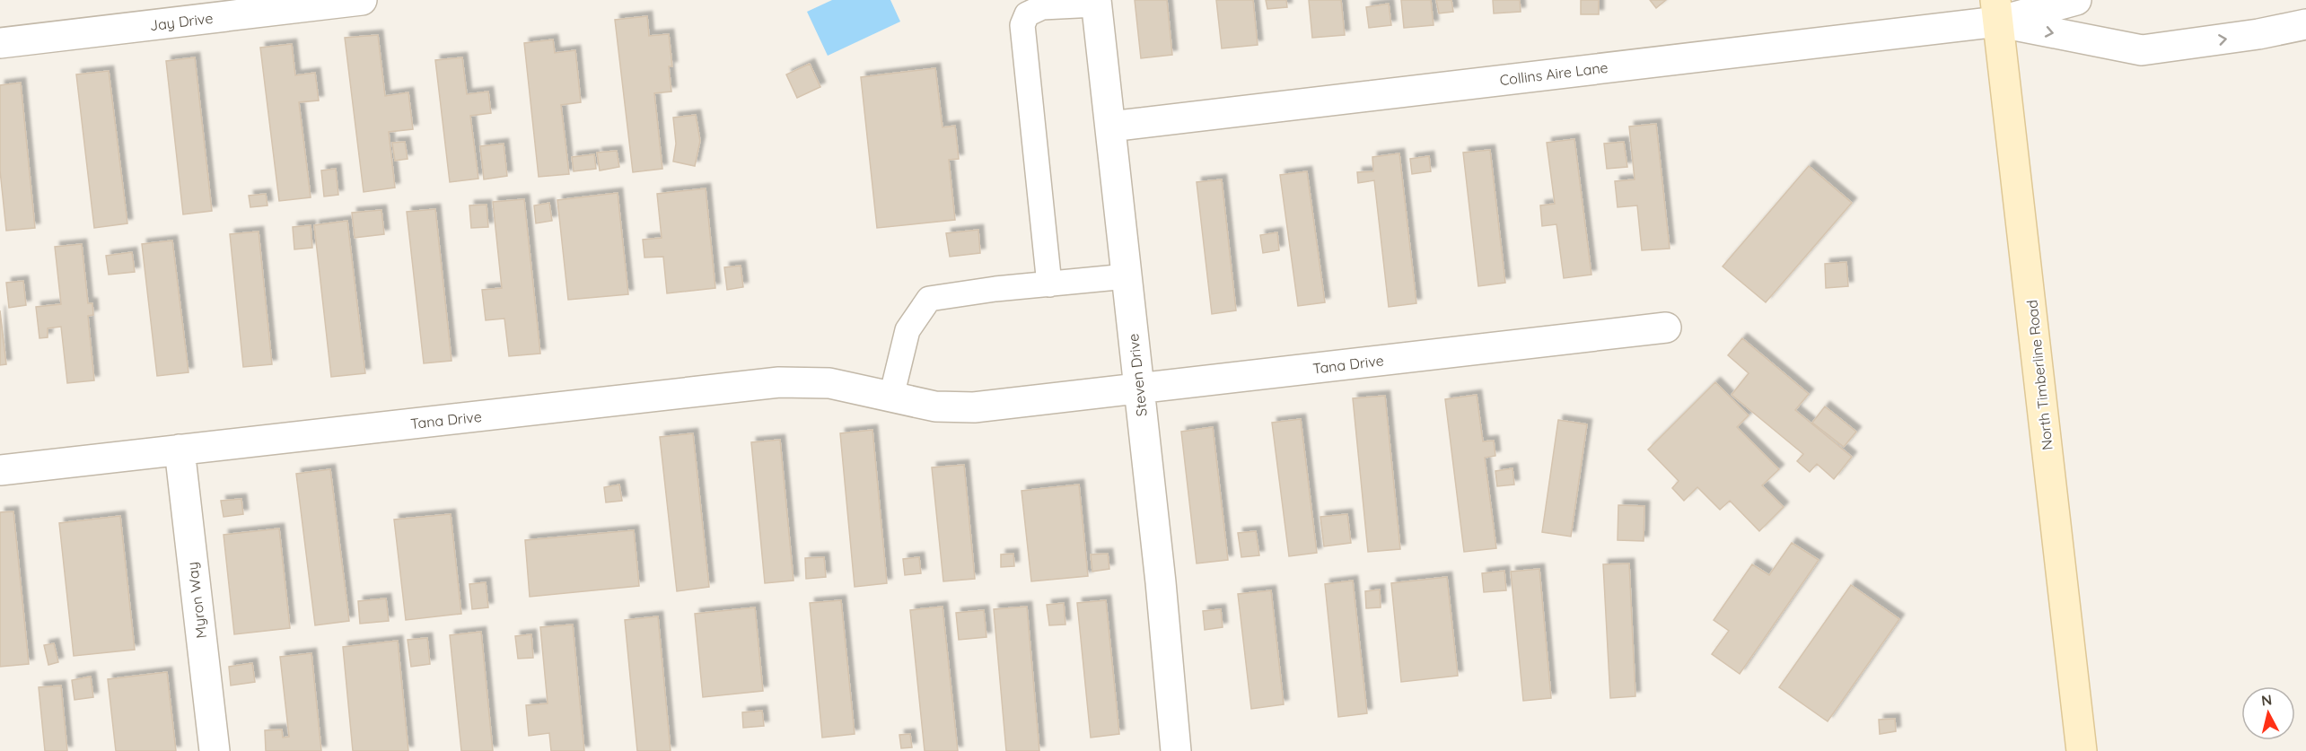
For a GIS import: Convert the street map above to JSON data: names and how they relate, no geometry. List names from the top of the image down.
{
  "streets": {
    "main road": ["North Timberline Road"],
    "street": [
      "Jay Drive",
      "Collins Aire Lane",
      "Tana Drive",
      "Steven Drive",
      "Myron Way"
    ]
  },
  "crossings": [
    ["Collins Aire Lane", "Steven Drive"],
    ["Collins Aire Lane", "North Timberline Road"],
    ["Tana Drive", "Steven Drive"],
    ["Tana Drive", "Myron Way"]
  ],
  "north": "top"
}
